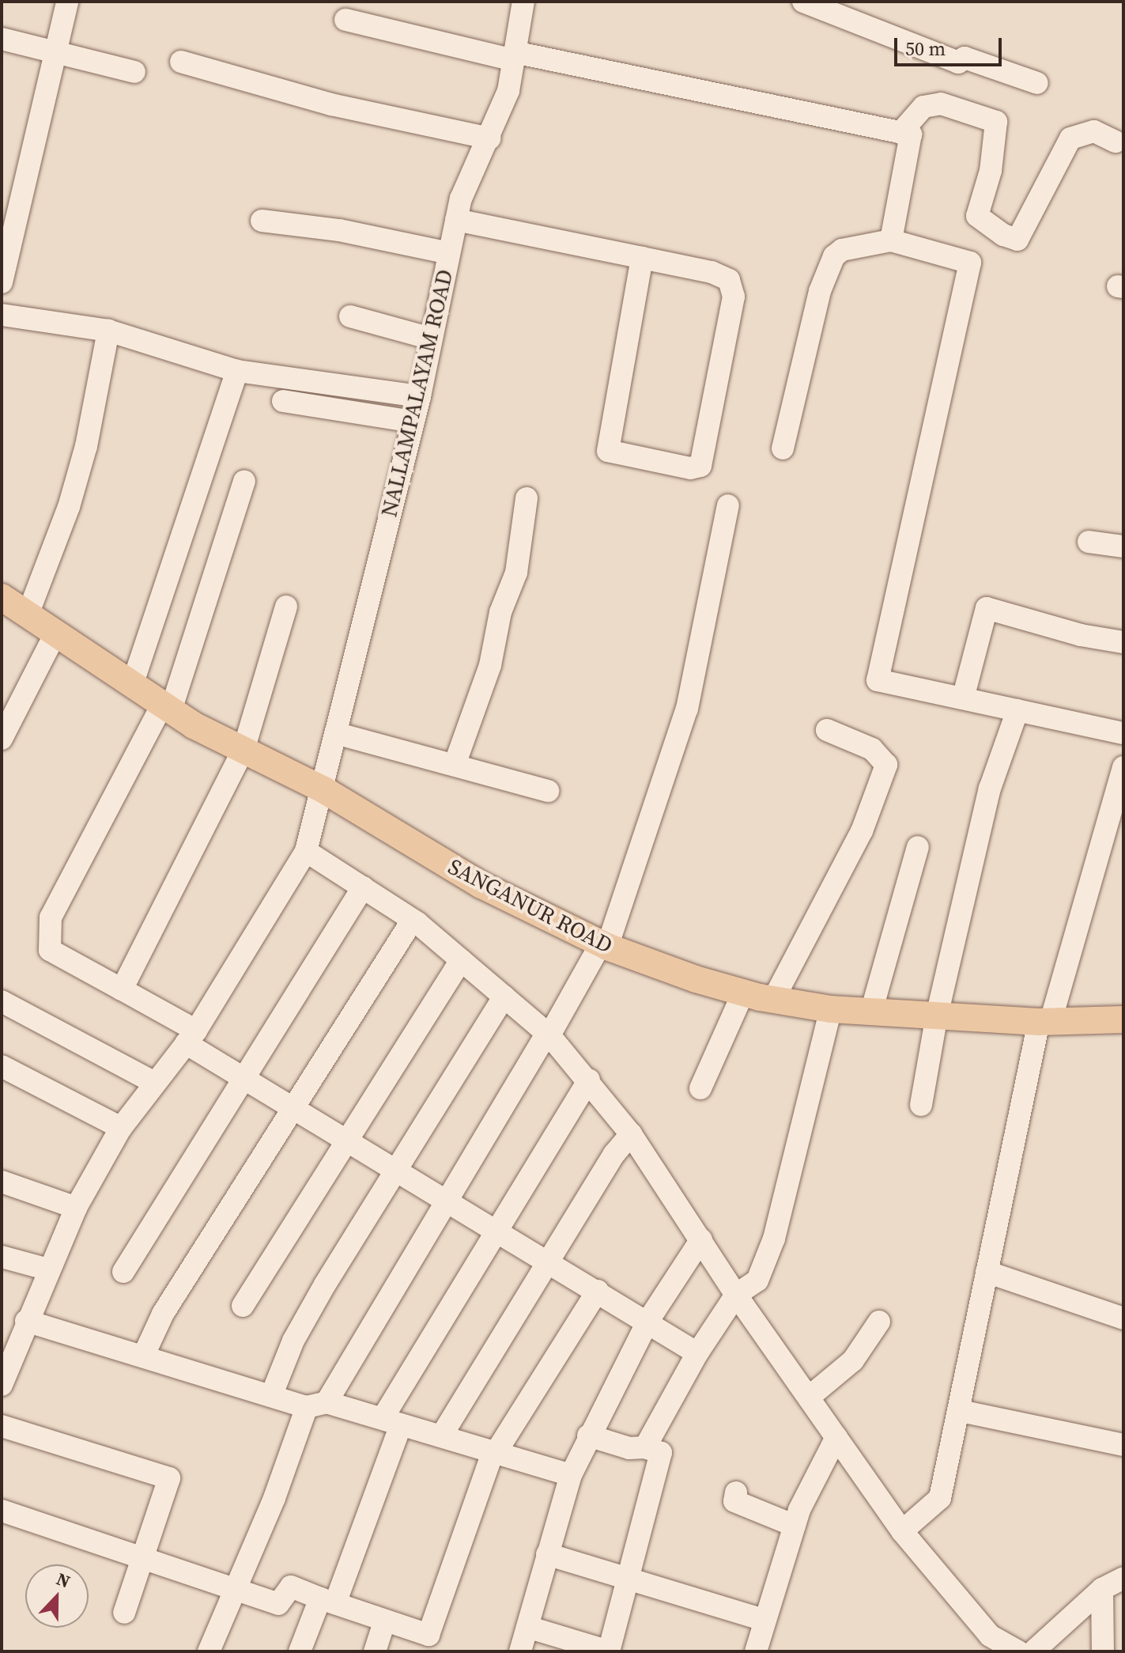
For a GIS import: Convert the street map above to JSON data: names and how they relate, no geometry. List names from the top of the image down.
{
  "streets": {
    "main road": ["SANGANUR ROAD"],
    "street": ["NALLAMPALAYAM ROAD"]
  },
  "crossings": [
    ["NALLAMPALAYAM ROAD", "SANGANUR ROAD"]
  ],
  "scale_bar": "50 m",
  "north": "top"
}
